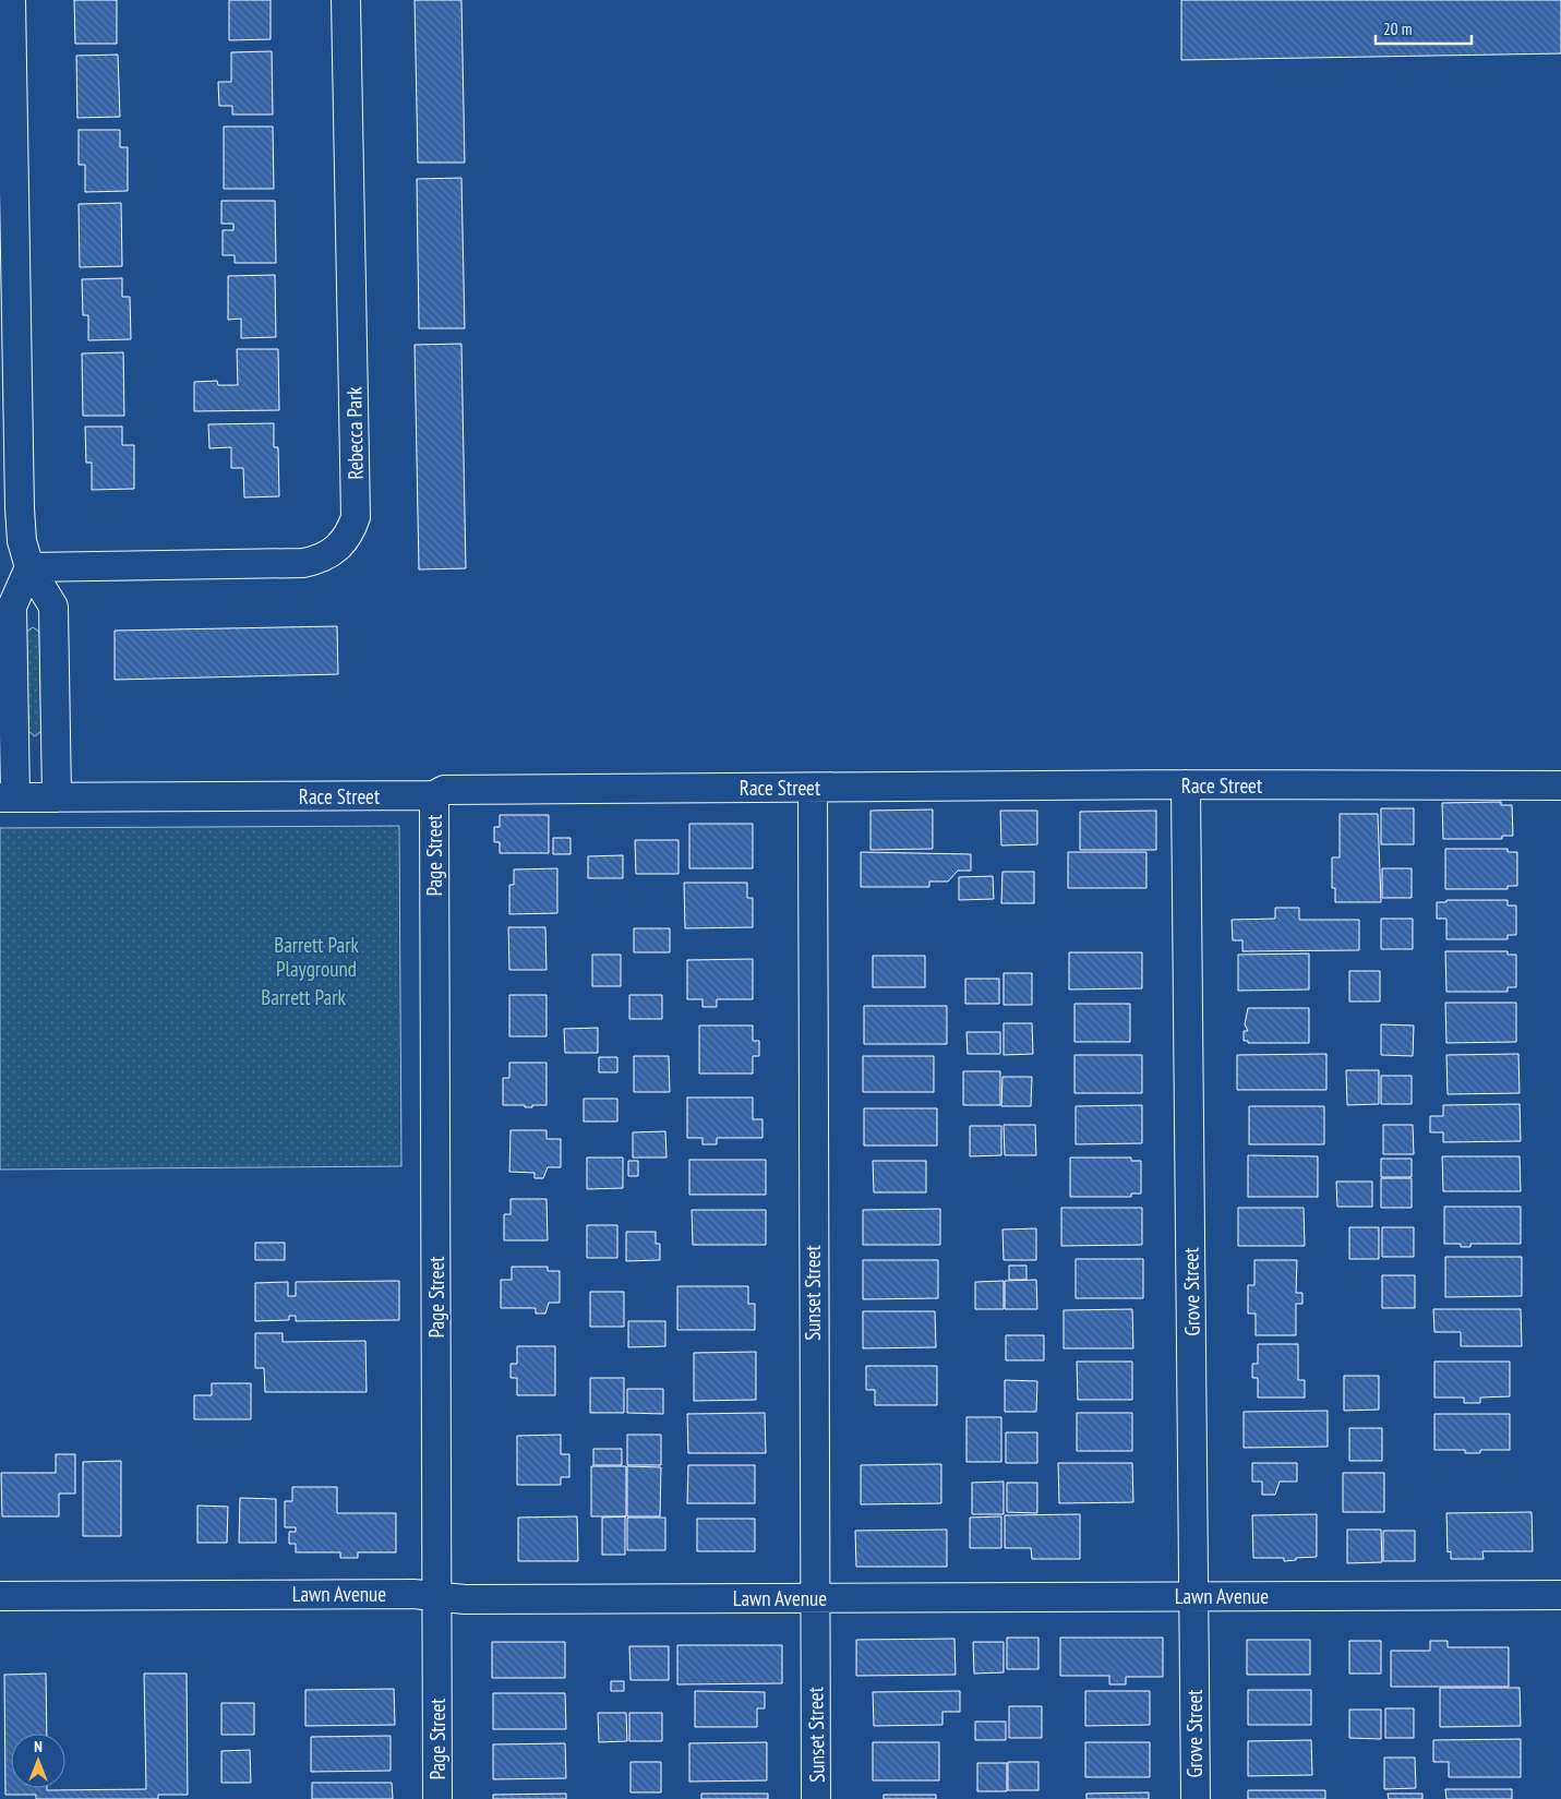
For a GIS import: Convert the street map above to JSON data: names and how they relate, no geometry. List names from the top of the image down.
{
  "streets": {
    "street": [
      "Rebecca Park",
      "Race Street",
      "Page Street",
      "Grove Street",
      "Sunset Street",
      "Lawn Avenue"
    ]
  },
  "crossings": [
    ["Race Street", "Page Street"],
    ["Race Street", "Grove Street"],
    ["Race Street", "Sunset Street"],
    ["Page Street", "Lawn Avenue"],
    ["Grove Street", "Lawn Avenue"],
    ["Sunset Street", "Lawn Avenue"]
  ],
  "parks": ["Barrett Park Playground", "Barrett Park"],
  "scale_bar": "20 m",
  "north": "top"
}
